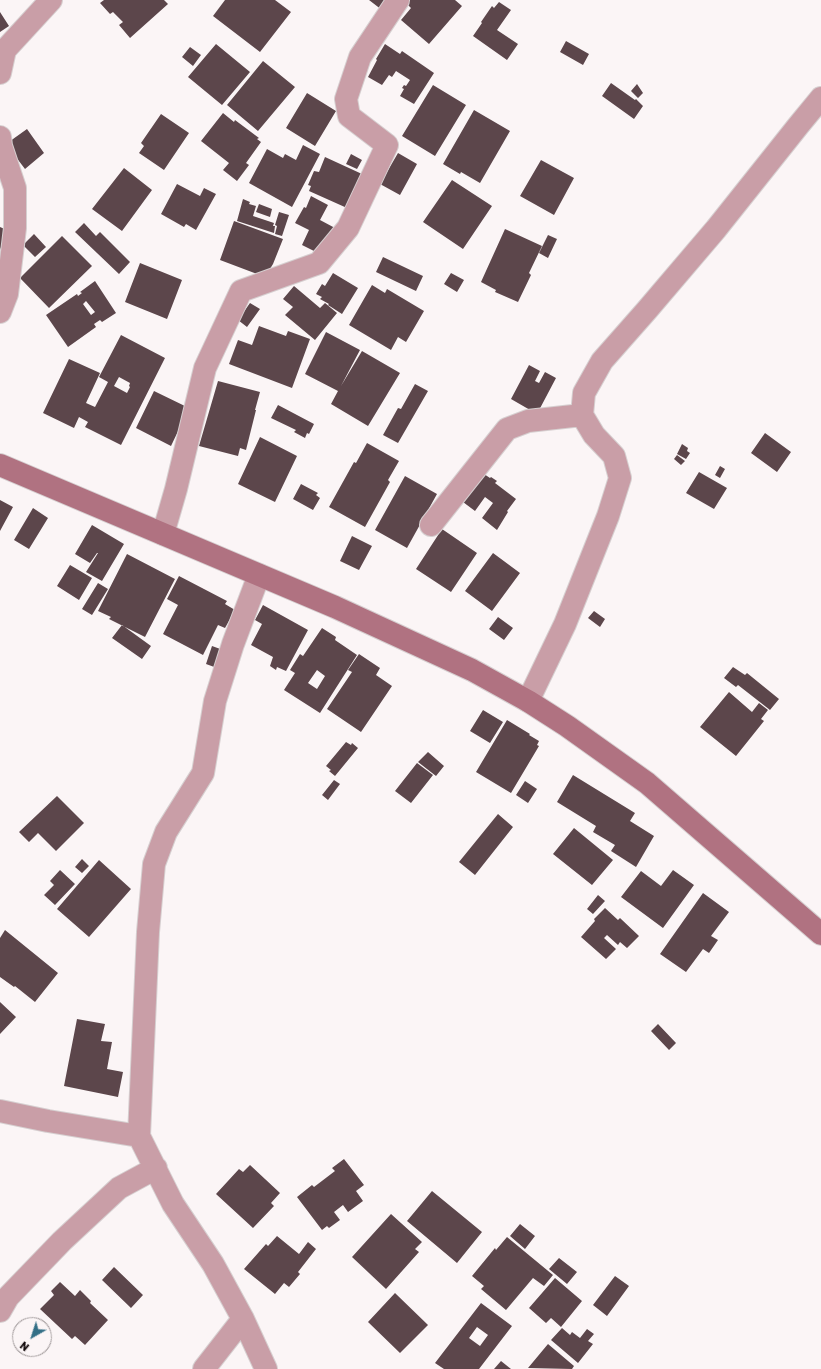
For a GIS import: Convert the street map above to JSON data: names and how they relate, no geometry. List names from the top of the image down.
{
  "north": "bottom left"
}
